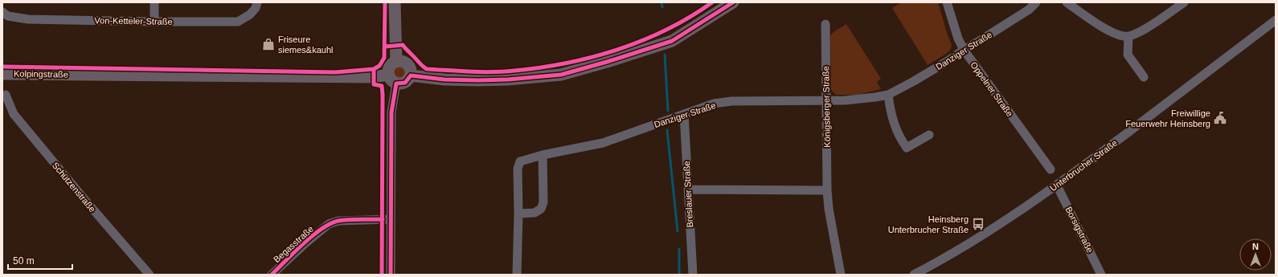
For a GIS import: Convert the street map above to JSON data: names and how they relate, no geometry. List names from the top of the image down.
{
  "streets": {
    "main road": ["Kolpingstraße"],
    "street": [
      "Von-Ketteler-Straße",
      "Danziger Straße",
      "Oppelner Straße",
      "Königsberger Straße",
      "Unterbrucher Straße",
      "Schützenstraße",
      "Breslauer Straße",
      "Borsigstraße",
      "Begasstraße"
    ]
  },
  "crossings": [
    ["Danziger Straße", "Oppelner Straße"],
    ["Danziger Straße", "Königsberger Straße"],
    ["Danziger Straße", "Breslauer Straße"],
    ["Unterbrucher Straße", "Borsigstraße"]
  ],
  "places": {
    "shop": ["Friseure siemes&kauhl"],
    "public building": ["Freiwillige Feuerwehr Heinsberg"],
    "bus stop": ["Heinsberg Unterbrucher Straße"]
  },
  "scale_bar": "50 m",
  "north": "top"
}
